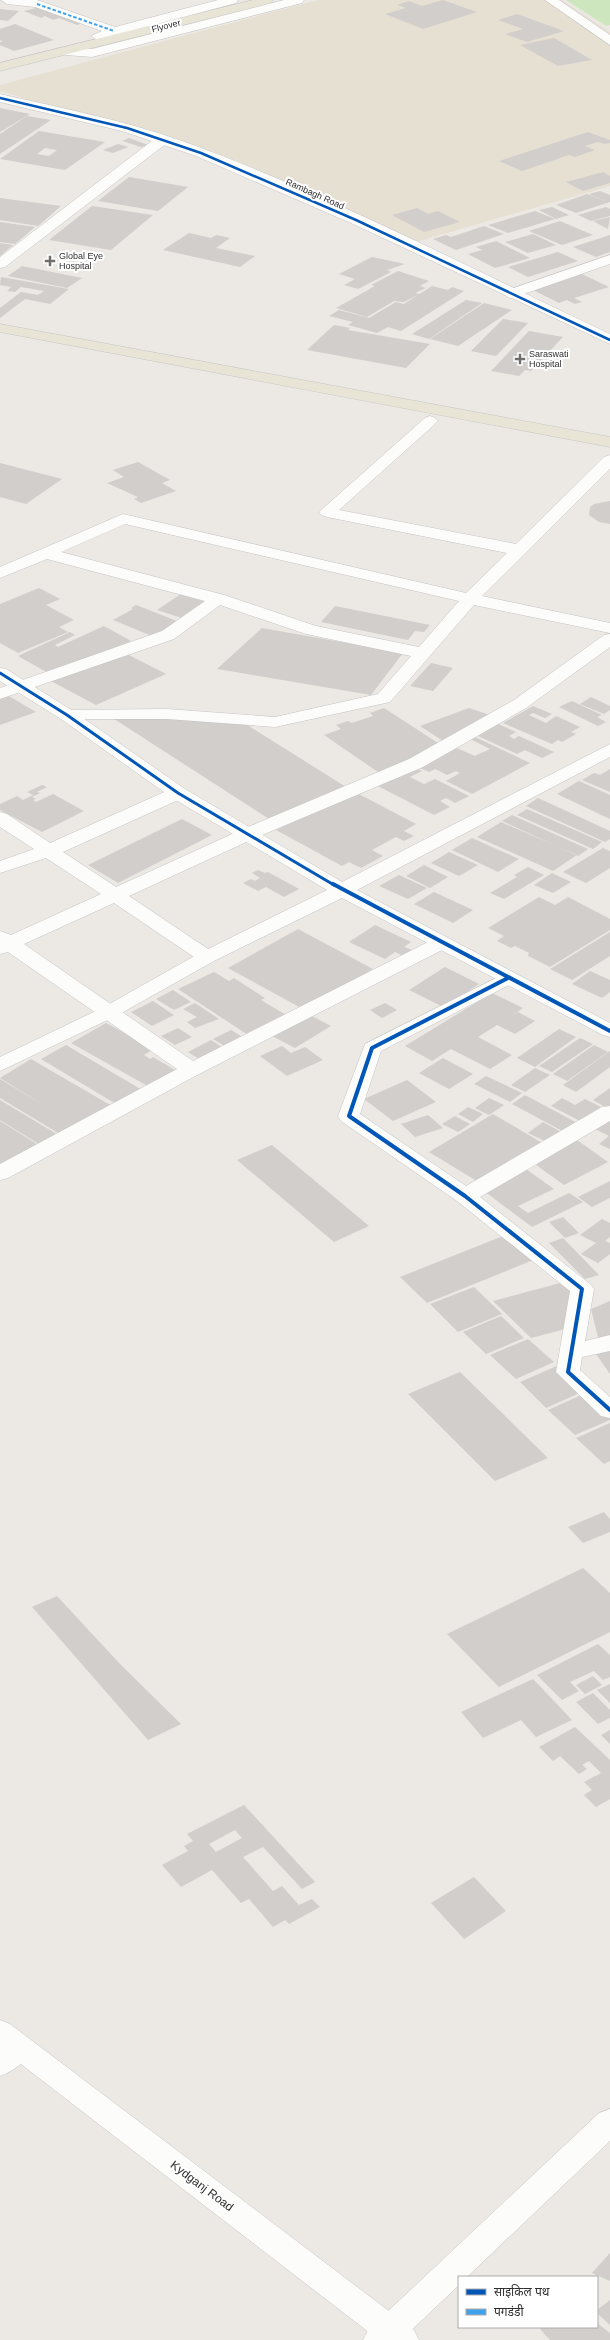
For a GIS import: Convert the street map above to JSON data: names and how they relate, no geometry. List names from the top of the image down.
{
  "streets": {
    "main road": ["Flyover"],
    "street": ["Rambagh Road", "Kydganj Road"]
  },
  "places": {
    "health": ["Global Eye Hospital", "Saraswati Hospital"]
  },
  "legend": ["साइकिल पथ", "पगडंडी"]
}
